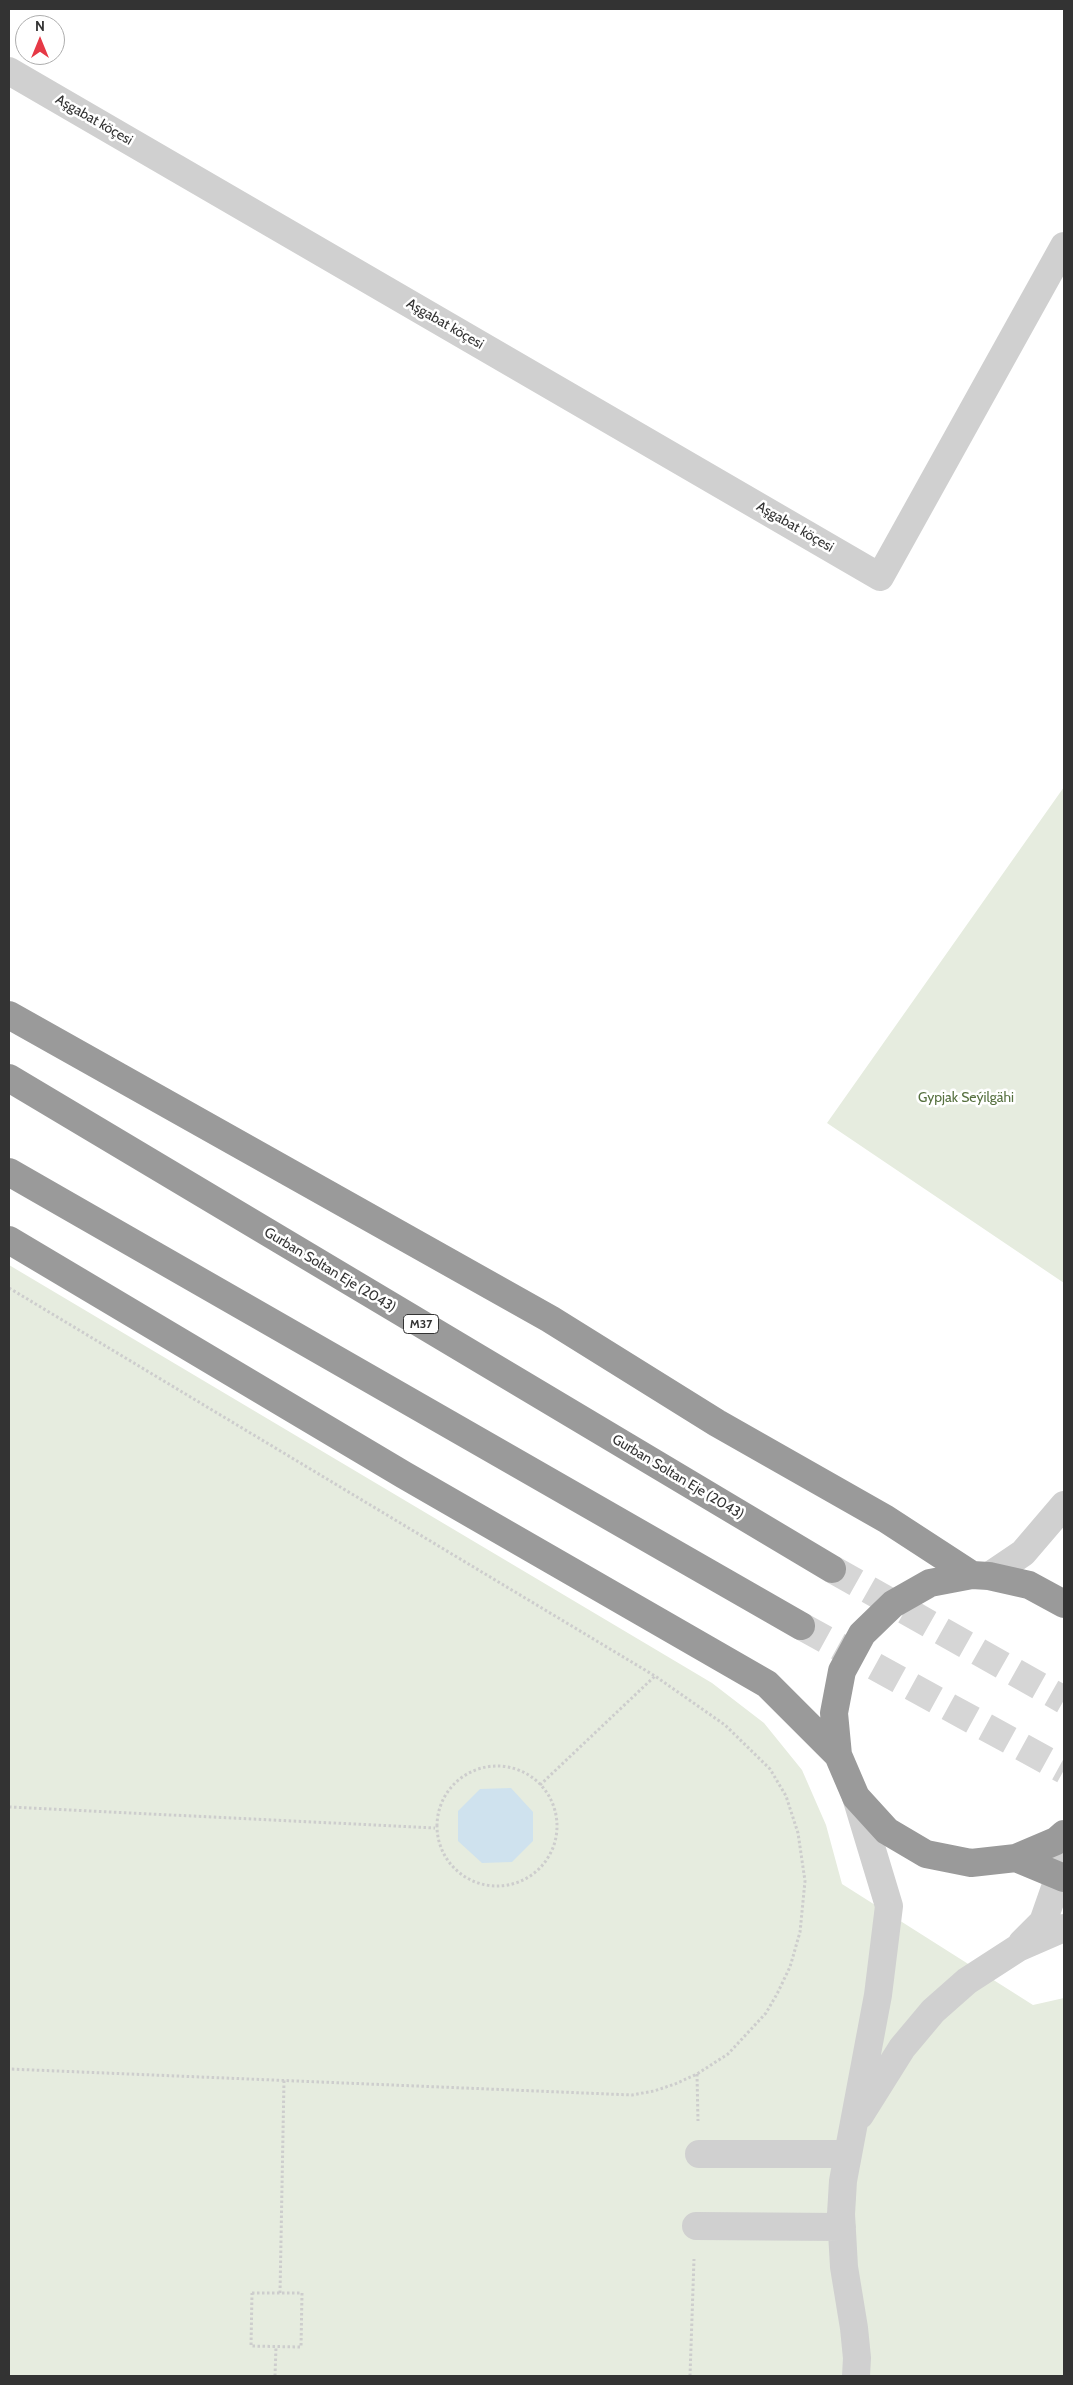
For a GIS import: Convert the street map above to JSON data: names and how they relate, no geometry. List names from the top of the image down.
{
  "streets": {
    "highway": ["Gurban Soltan Eje (2043)", "M37"],
    "street": ["Aşgabat köçesi"]
  },
  "parks": ["Gypjak Seýilgähi"],
  "north": "top"
}
